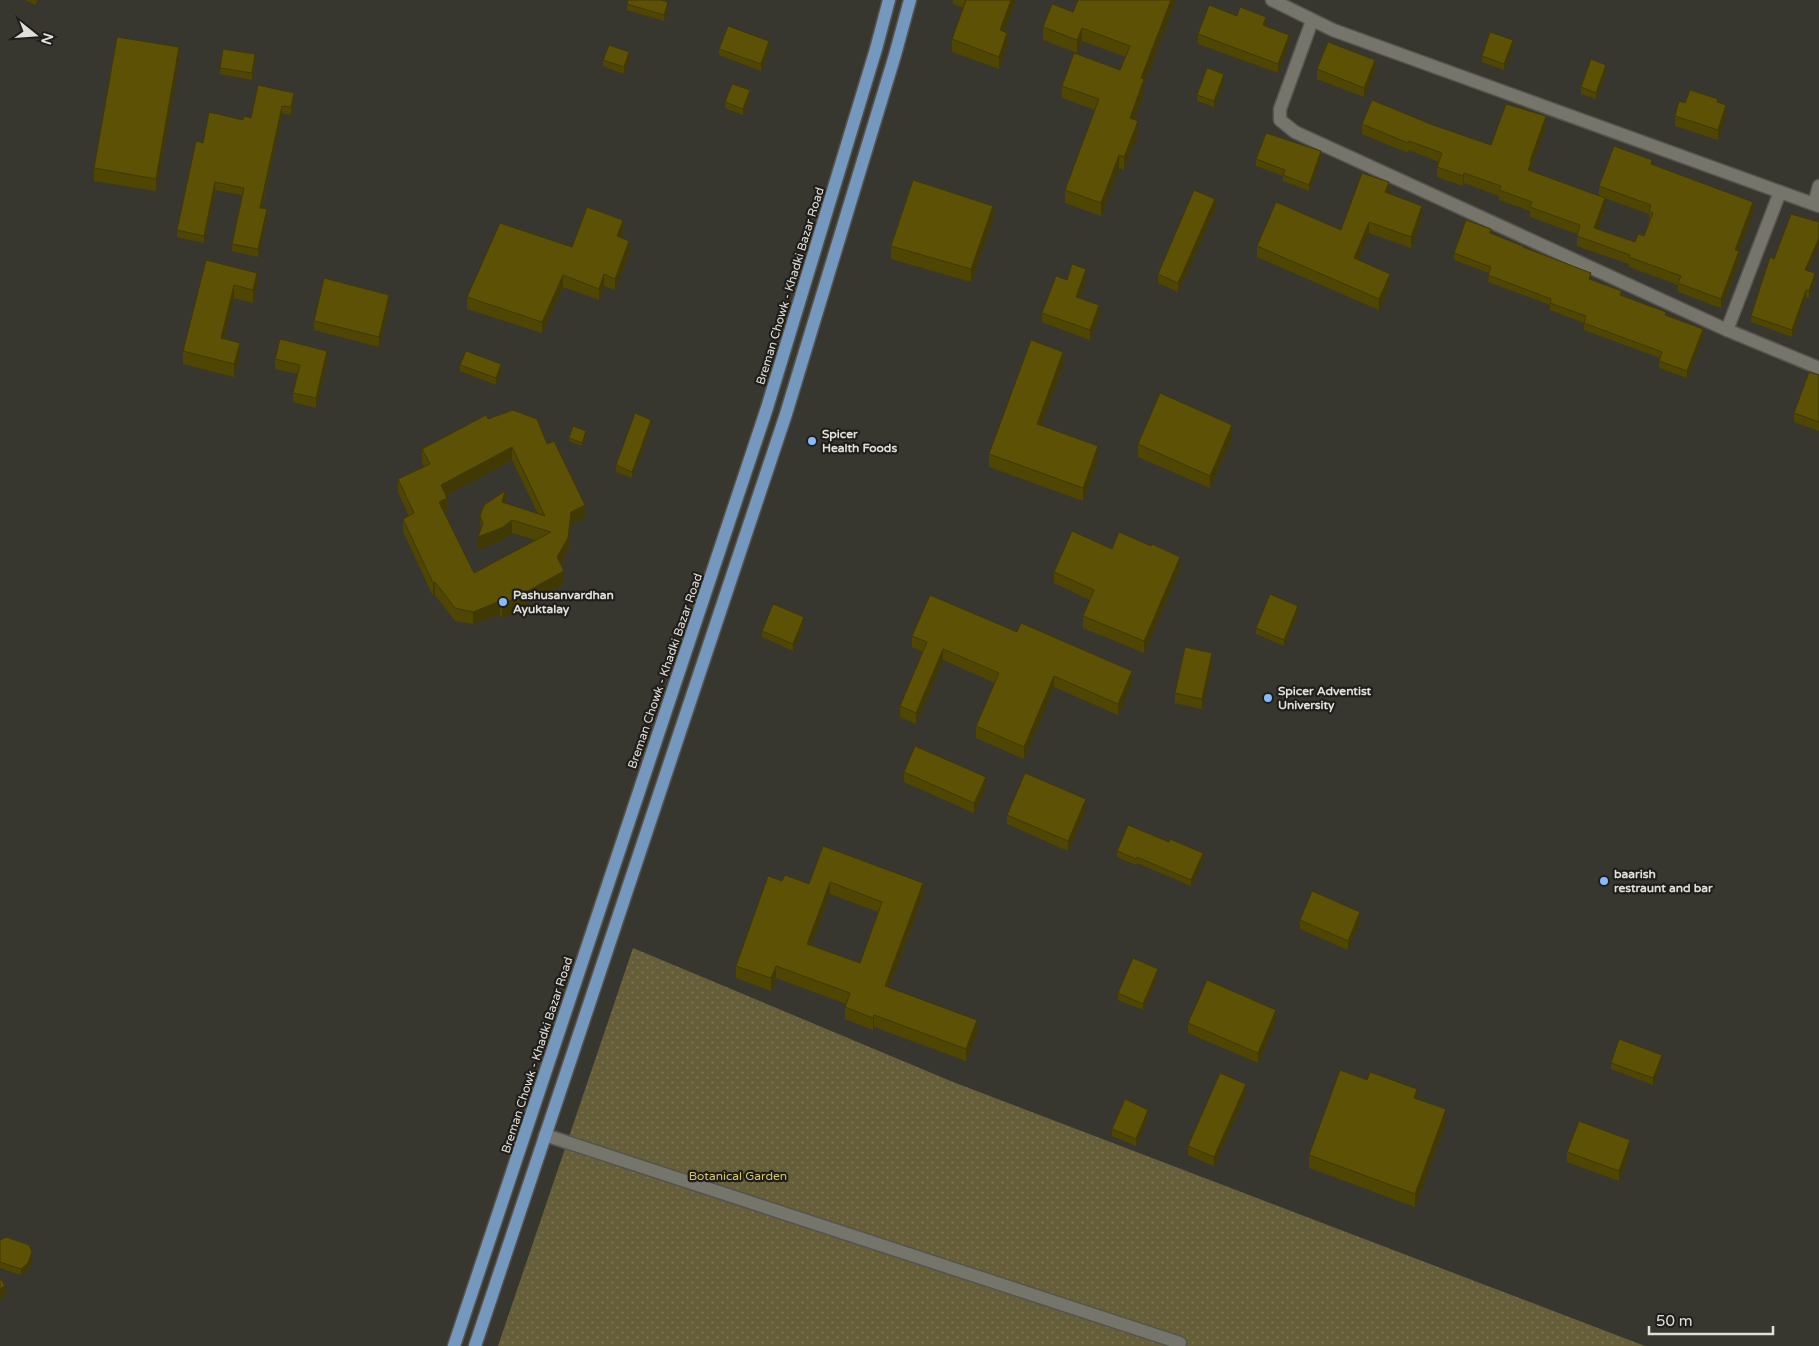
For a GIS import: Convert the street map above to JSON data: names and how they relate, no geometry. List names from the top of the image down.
{
  "streets": {
    "main road": ["Breman Chowk - Khadki Bazar Road"]
  },
  "parks": ["Botanical Garden"],
  "places": [
    "Spicer Health Foods",
    "Pashusanvardhan Ayuktalay",
    "Spicer Adventist University",
    "baarish restraunt and bar"
  ],
  "scale_bar": "50 m",
  "north": "right"
}
